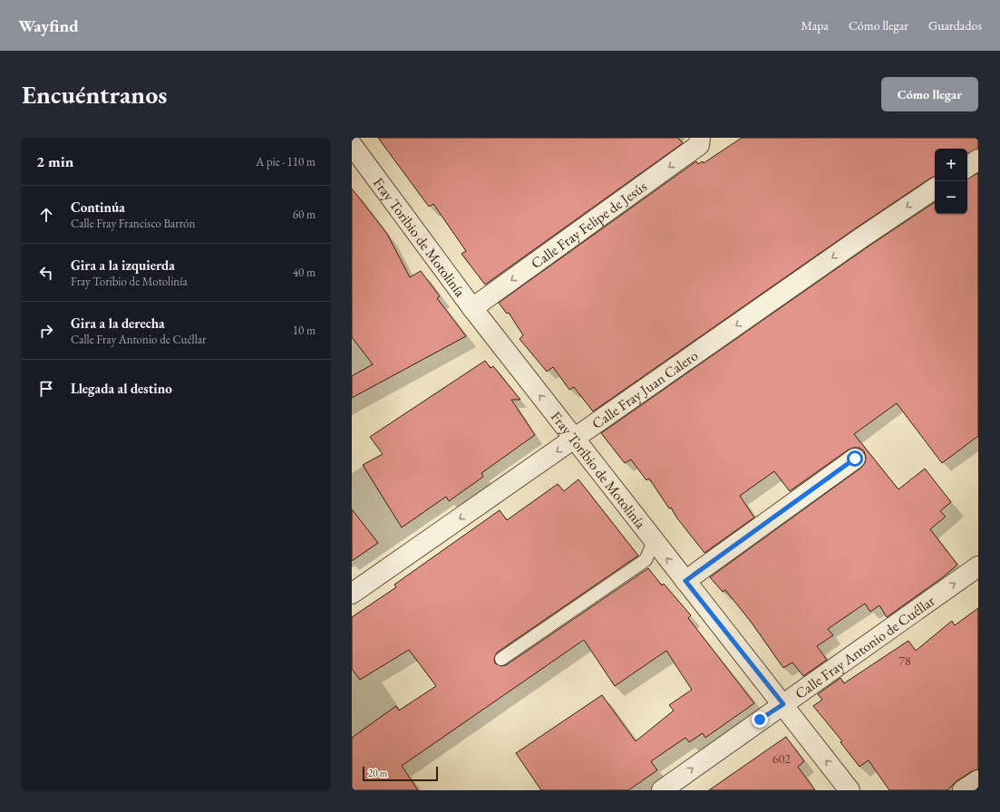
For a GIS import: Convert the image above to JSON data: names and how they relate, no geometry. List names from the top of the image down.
{
  "streets": {
    "street": [
      "Calle Fray Felipe de Jesús",
      "Fray Toribio de Motolinía",
      "Calle Fray Juan Calero",
      "Calle Fray Antonio de Cuéllar"
    ]
  },
  "crossings": [
    ["Calle Fray Felipe de Jesús", "Fray Toribio de Motolinía"],
    ["Fray Toribio de Motolinía", "Calle Fray Juan Calero"],
    ["Fray Toribio de Motolinía", "Calle Fray Antonio de Cuéllar"]
  ],
  "one_way": ["Calle Fray Felipe de Jesús", "Fray Toribio de Motolinía", "Calle Fray Juan Calero"],
  "house_numbers": ["78", "602"],
  "scale_bar": "20 m",
  "page": {
    "header": "Wayfind",
    "nav": ["Mapa", "Cómo llegar", "Guardados"],
    "buttons": "Cómo llegar",
    "title": "Encuéntranos",
    "heading": ["2 min", "A pie · 110 m"],
    "map_buttons": ["+", "−"],
    "list": [
      ["Continúa", "Calle Fray Francisco Barrón", "60 m"],
      ["Gira a la izquierda", "Fray Toribio de Motolinía", "40 m"],
      ["Gira a la derecha", "Calle Fray Antonio de Cuéllar", "10 m"],
      "Llegada al destino"
    ],
    "scale": "20 m"
  }
}
